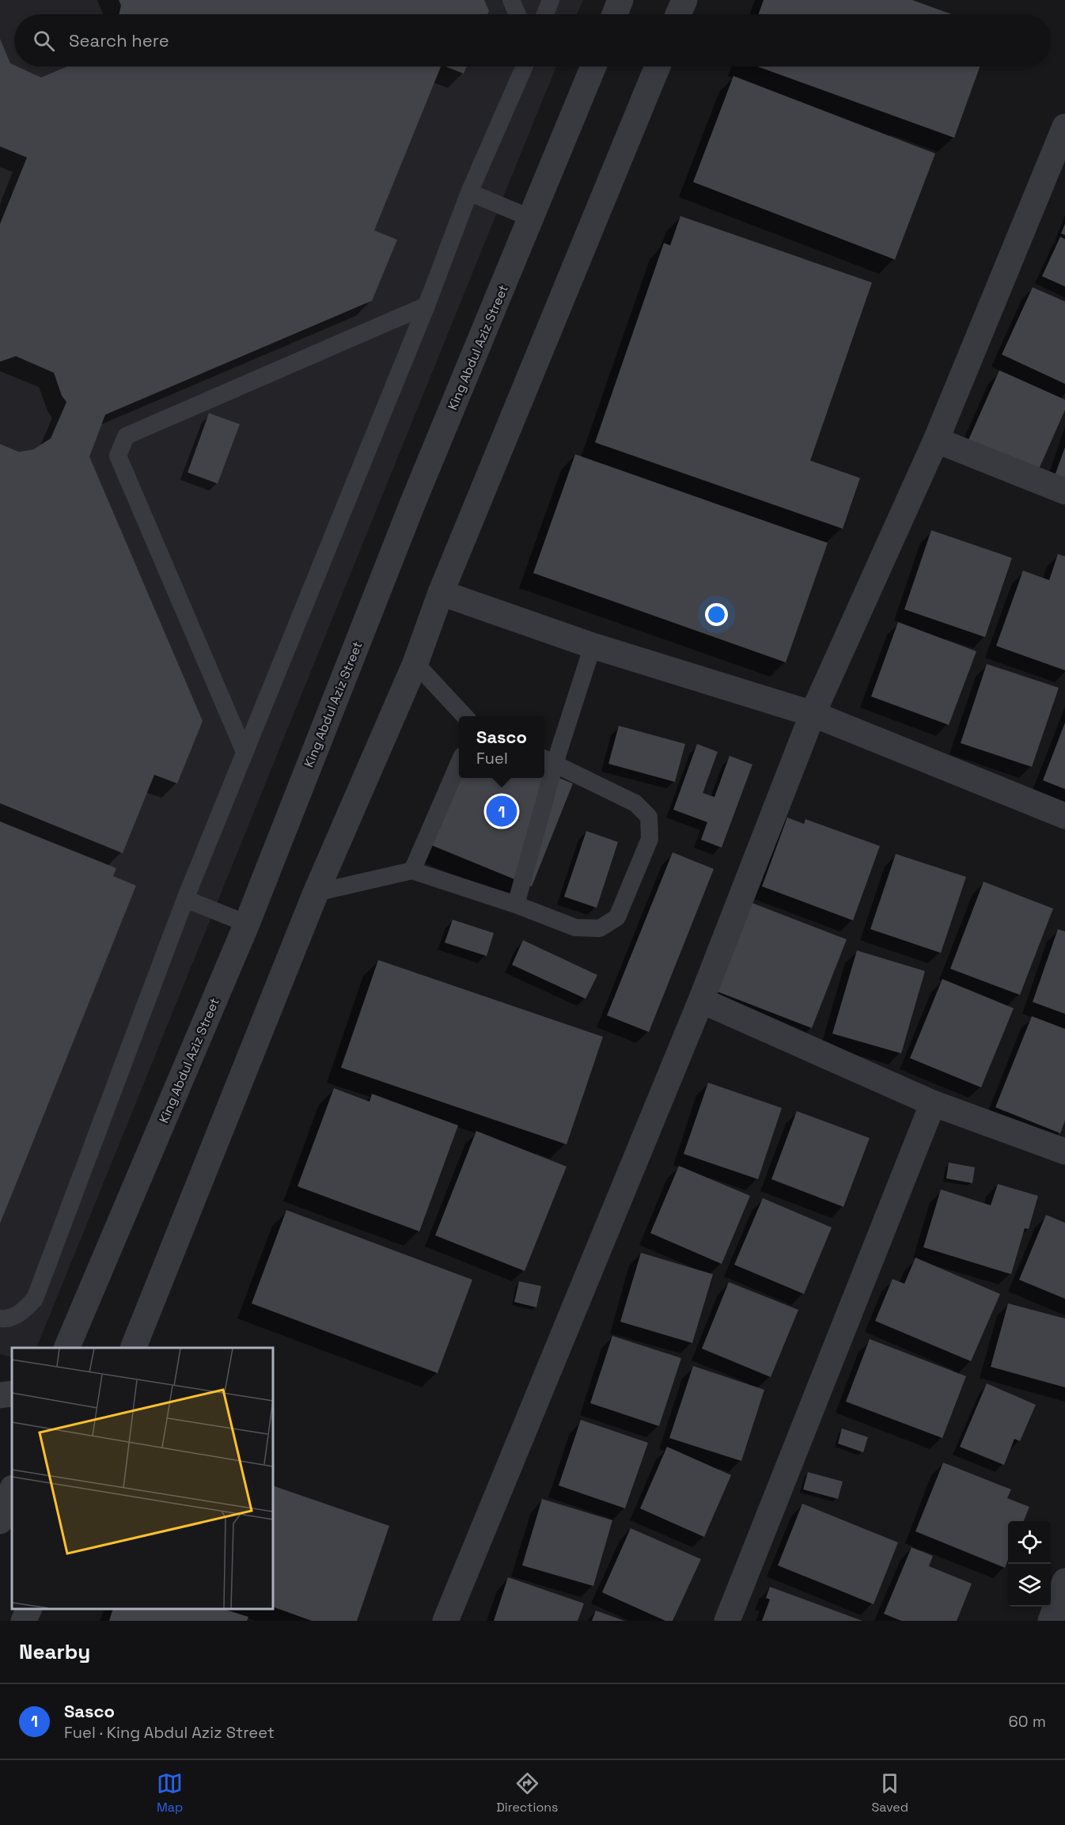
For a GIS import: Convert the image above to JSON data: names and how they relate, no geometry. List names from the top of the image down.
{
  "streets": {
    "street": ["King Abdul Aziz Street"]
  },
  "page": {
    "search": "Search here",
    "popup": ["Sasco", "Fuel"],
    "pins": "1",
    "heading": "Nearby",
    "list": [
      {
        "mark": "1",
        "name": "Sasco",
        "note": "Fuel · King Abdul Aziz Street",
        "value": "60 m"
      }
    ],
    "nav": ["Map", "Directions", "Saved"]
  }
}
